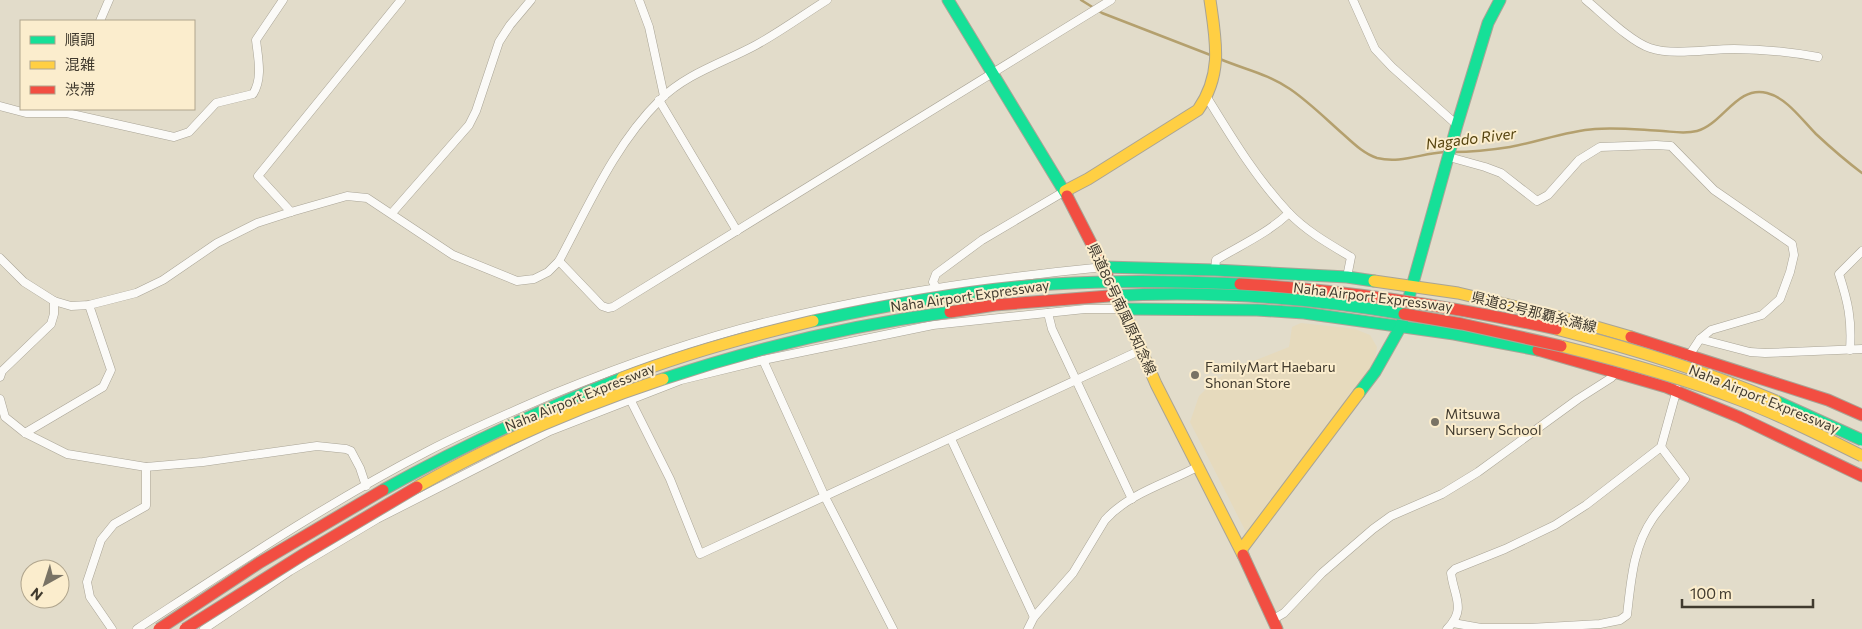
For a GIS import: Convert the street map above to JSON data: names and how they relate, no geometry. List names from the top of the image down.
{
  "streets": {
    "main road": ["Naha Airport Expressway", "県道86号南風原知念線", "県道82号那覇糸満線"]
  },
  "crossings": [
    ["県道86号南風原知念線", "県道82号那覇糸満線"]
  ],
  "water": ["Nagado River"],
  "places": ["FamilyMart Haebaru Shonan Store", "Mitsuwa Nursery School"],
  "legend": ["順調", "混雑", "渋滞"],
  "scale_bar": "100 m",
  "north": "bottom left"
}
